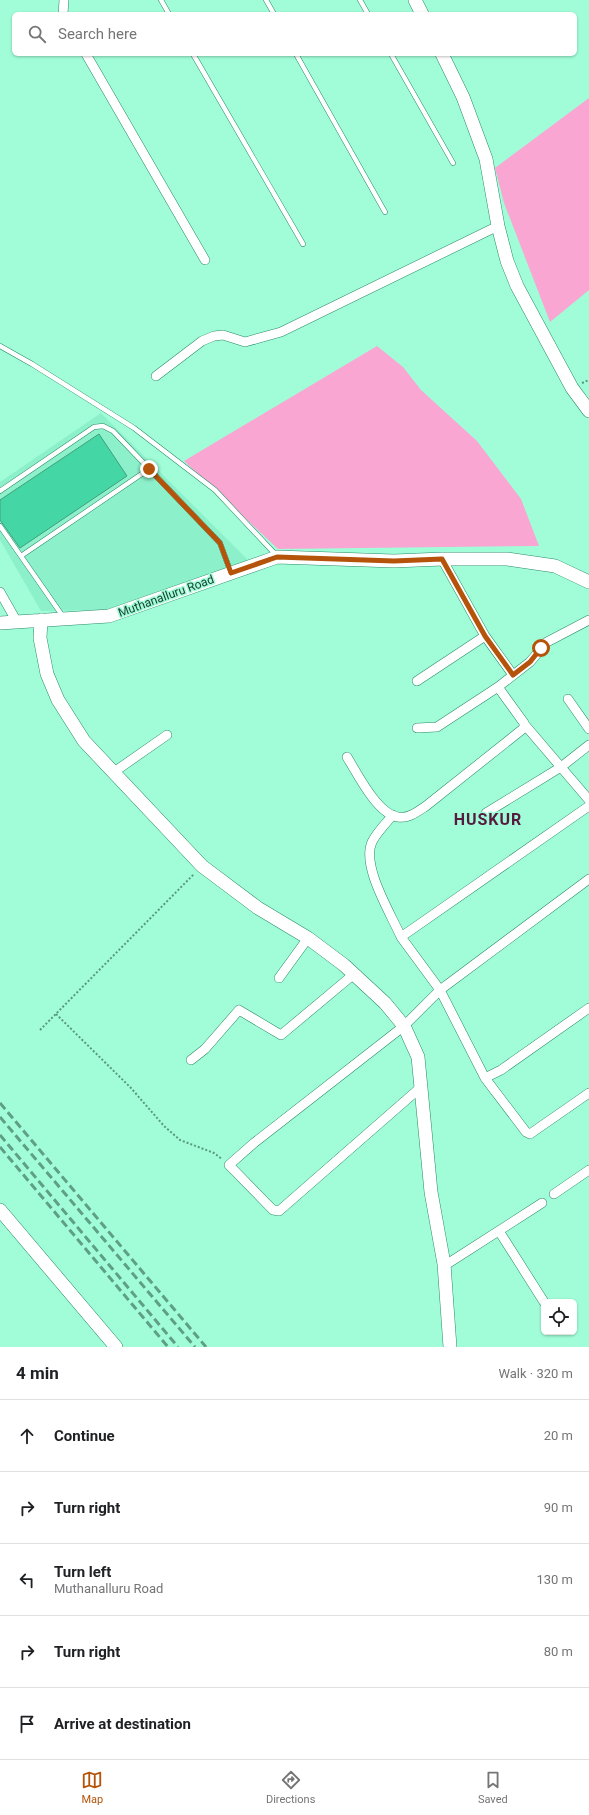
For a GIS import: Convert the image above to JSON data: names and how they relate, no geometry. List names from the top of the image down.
{
  "streets": {
    "street": ["Muthanalluru Road"]
  },
  "districts": ["HUSKUR"],
  "page": {
    "search": "Search here",
    "heading": ["4 min", "Walk · 320 m"],
    "list": [
      ["Continue", "20 m"],
      ["Turn right", "90 m"],
      ["Turn left", "Muthanalluru Road", "130 m"],
      ["Turn right", "80 m"],
      "Arrive at destination"
    ],
    "nav": ["Map", "Directions", "Saved"]
  }
}
